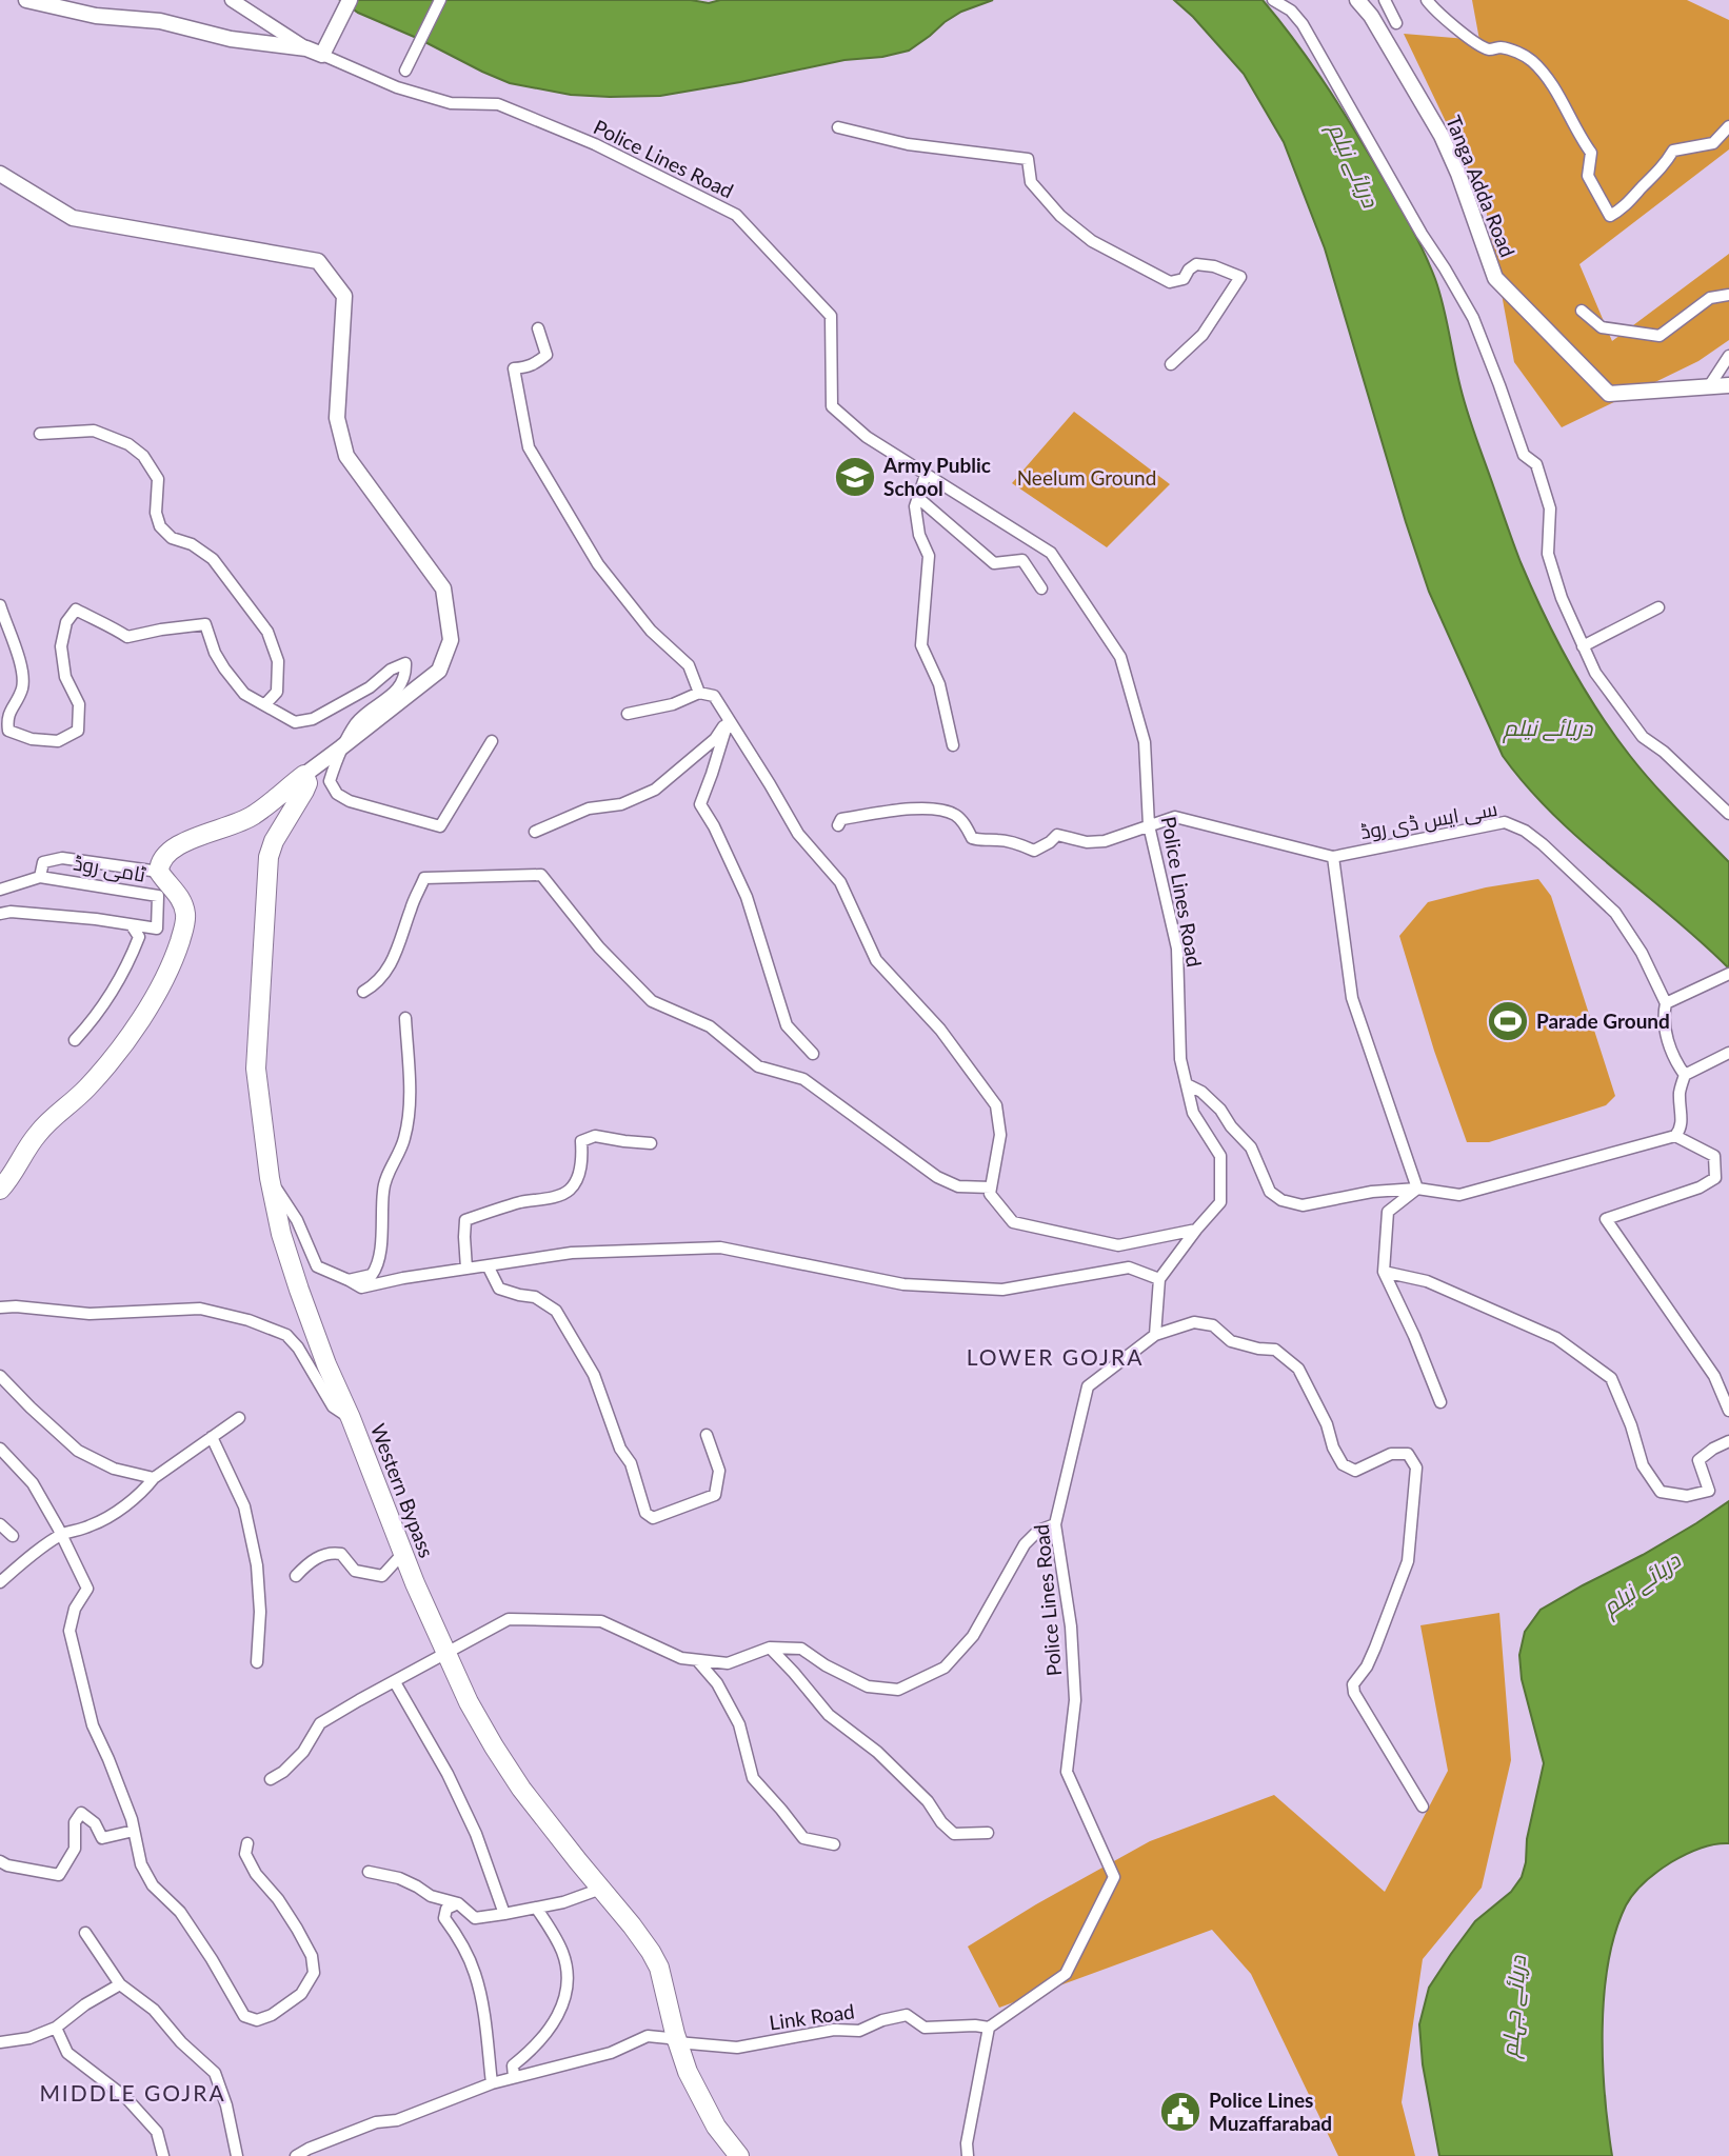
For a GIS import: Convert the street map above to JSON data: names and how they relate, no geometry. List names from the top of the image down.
{
  "streets": {
    "highway": ["Western Bypass"],
    "main road": ["Tanga Adda Road"],
    "street": [
      "Police Lines Road",
      "سی ایس ڈی روڈ",
      "ٹامی روڈ",
      "Link Road"
    ]
  },
  "crossings": [
    ["Police Lines Road", "Link Road"],
    ["Western Bypass", "Link Road"]
  ],
  "districts": ["LOWER GOJRA", "MIDDLE GOJRA"],
  "water": ["دریائے نیلم", "دریائے جہلم"],
  "parks": ["Neelum Ground"],
  "places": {
    "school or university": ["Army Public School"],
    "sports": ["Parade Ground"],
    "public building": ["Police Lines Muzaffarabad"]
  }
}
